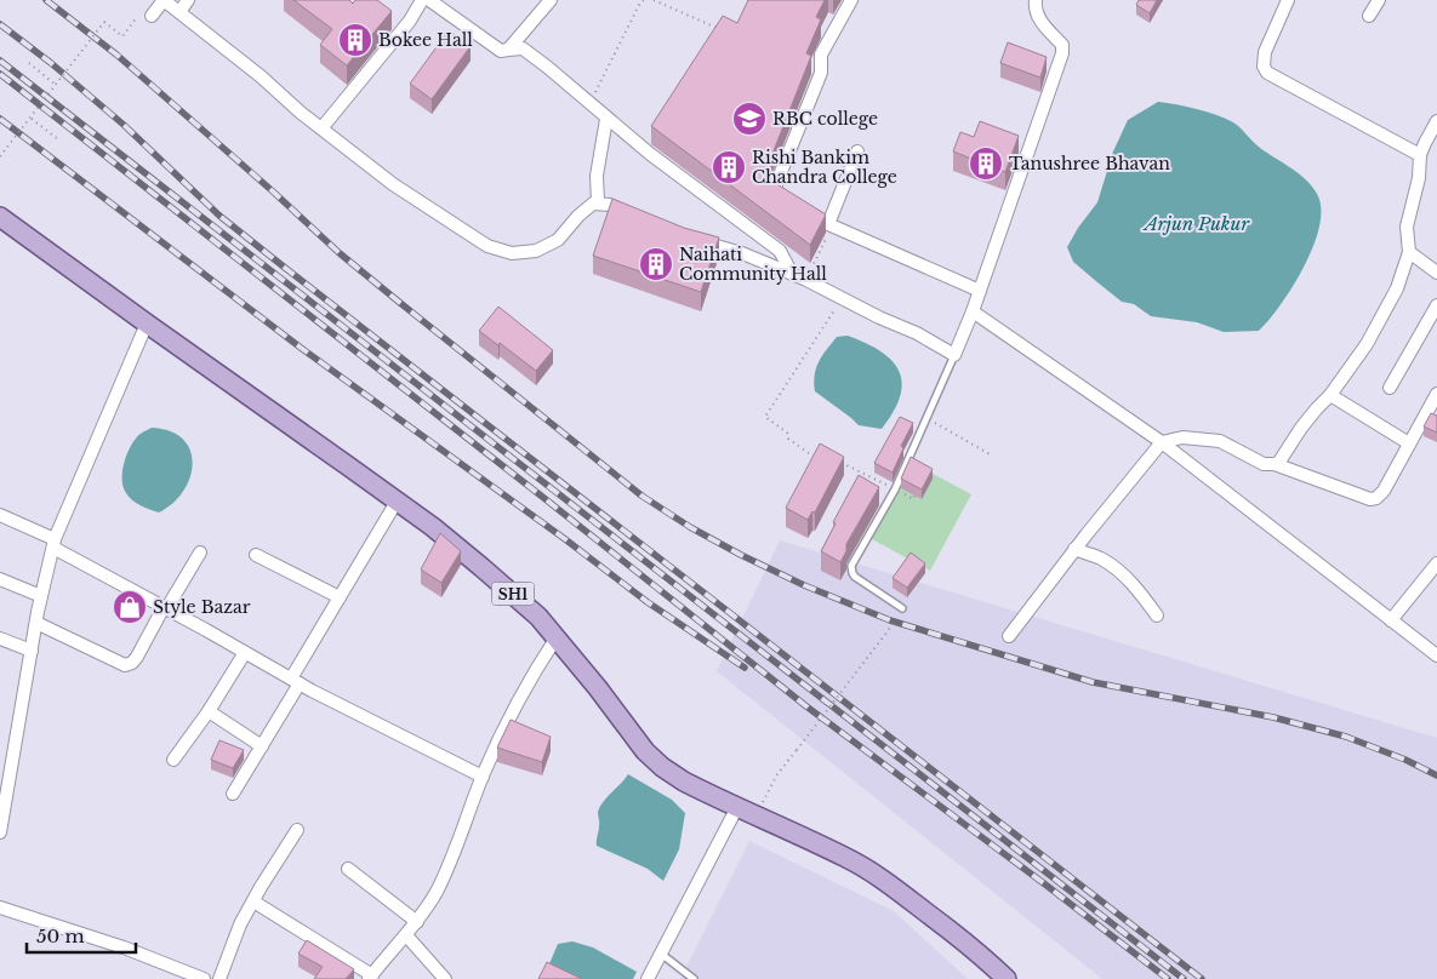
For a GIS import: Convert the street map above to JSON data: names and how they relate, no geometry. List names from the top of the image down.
{
  "streets": {
    "main road": ["SH1"]
  },
  "water": ["Arjun Pukur"],
  "places": {
    "building": [
      "Bokee Hall",
      "Tanushree Bhavan",
      "Rishi Bankim Chandra College",
      "Naihati Community Hall"
    ],
    "school or university": ["RBC college"],
    "shop": ["Style Bazar"]
  },
  "scale_bar": "50 m"
}
